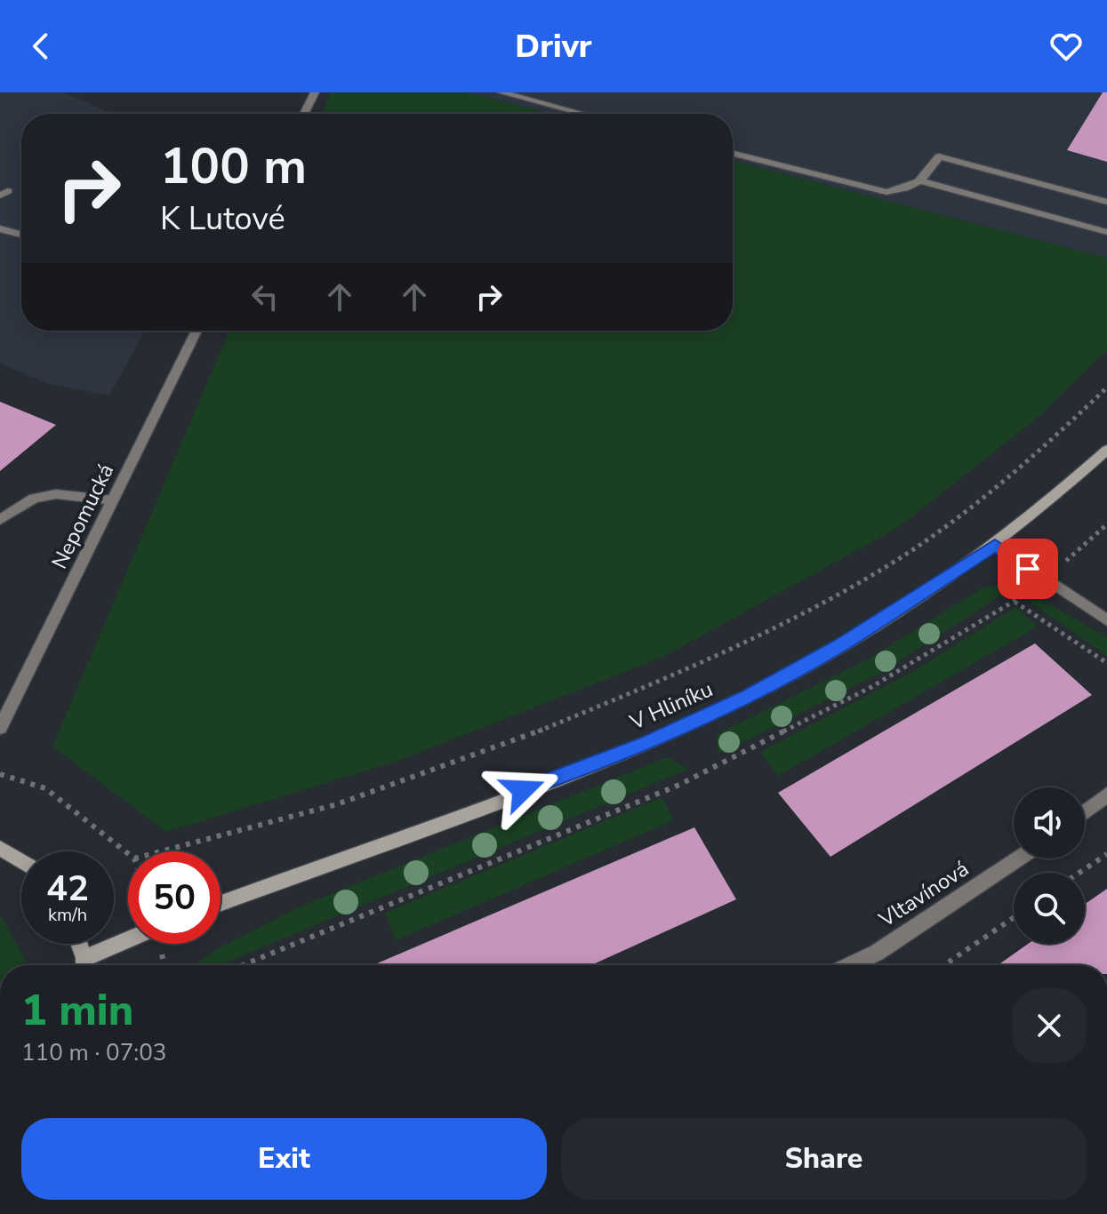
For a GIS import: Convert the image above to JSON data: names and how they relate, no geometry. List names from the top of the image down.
{
  "streets": {
    "main road": ["V Hliníku"],
    "street": ["Nepomucká", "Vltavínová"]
  },
  "page": {
    "header": "Drivr",
    "turn": ["100 m", "K Lutové"],
    "speed": "42 km/h",
    "limit": "50",
    "heading": ["1 min", "110 m · 07:03"],
    "buttons": ["Exit", "Share"]
  }
}
